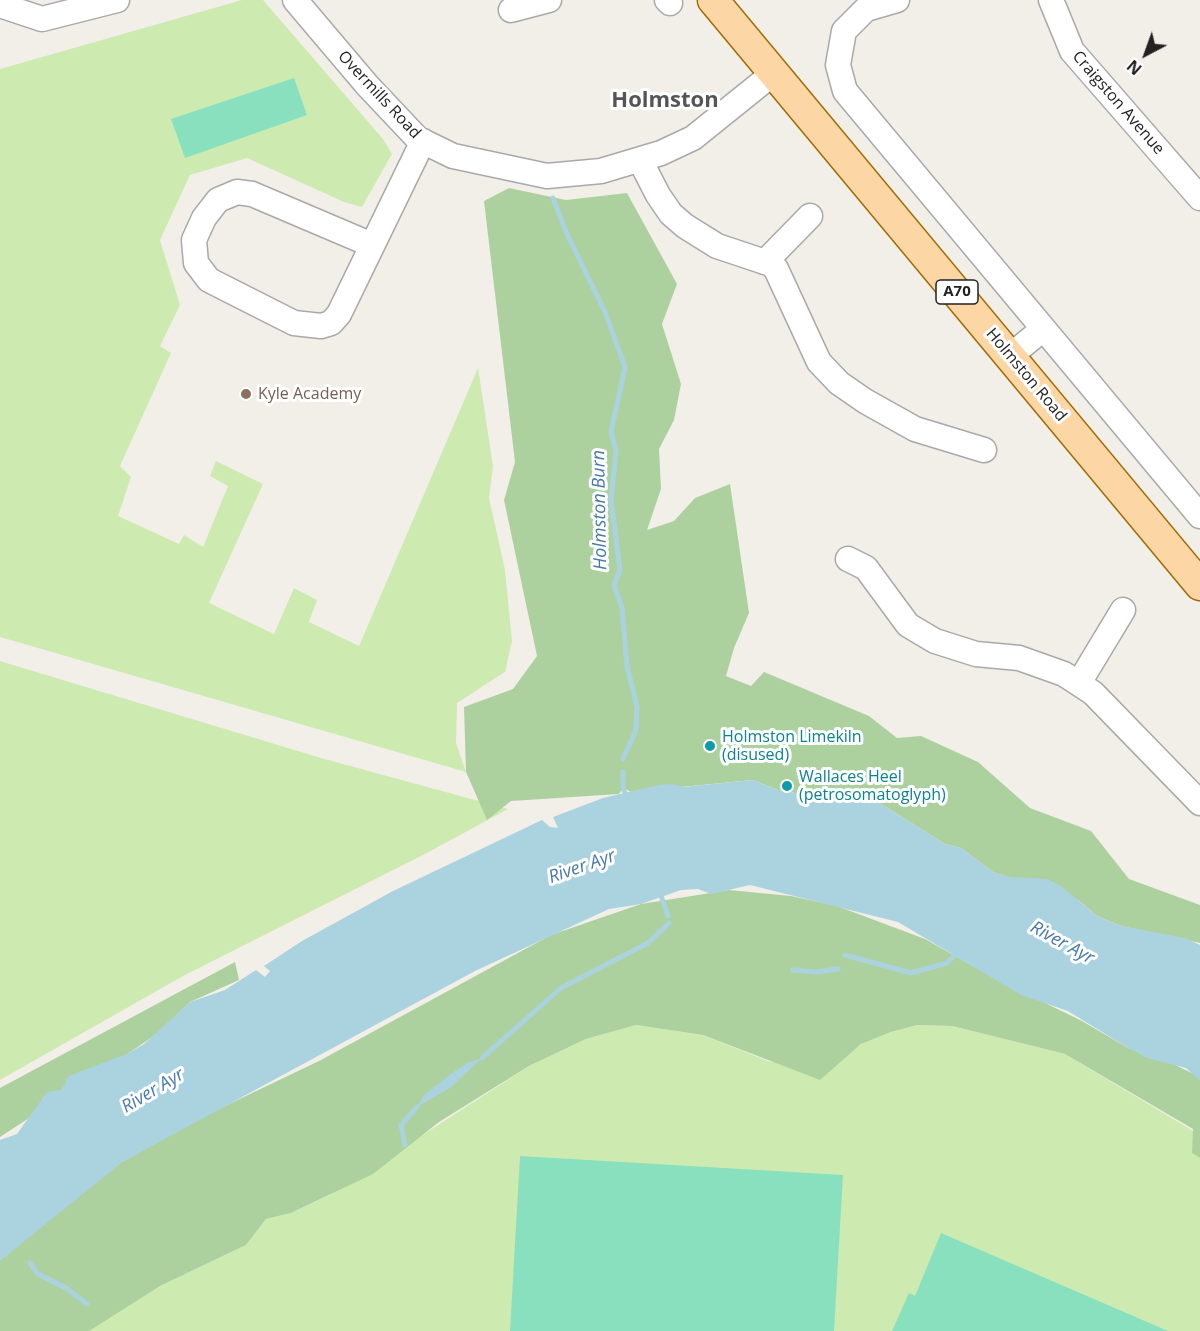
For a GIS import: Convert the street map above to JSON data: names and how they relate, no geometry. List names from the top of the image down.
{
  "streets": {
    "main road": ["A70", "Holmston Road"],
    "street": ["Overmills Road", "Craigston Avenue"]
  },
  "crossings": [
    ["Overmills Road", "Holmston Road"]
  ],
  "districts": ["Holmston"],
  "water": ["Holmston Burn", "River Ayr"],
  "places": ["Kyle Academy", "Holmston Limekiln (disused)", "Wallaces Heel (petrosomatoglyph)"],
  "north": "bottom left"
}
